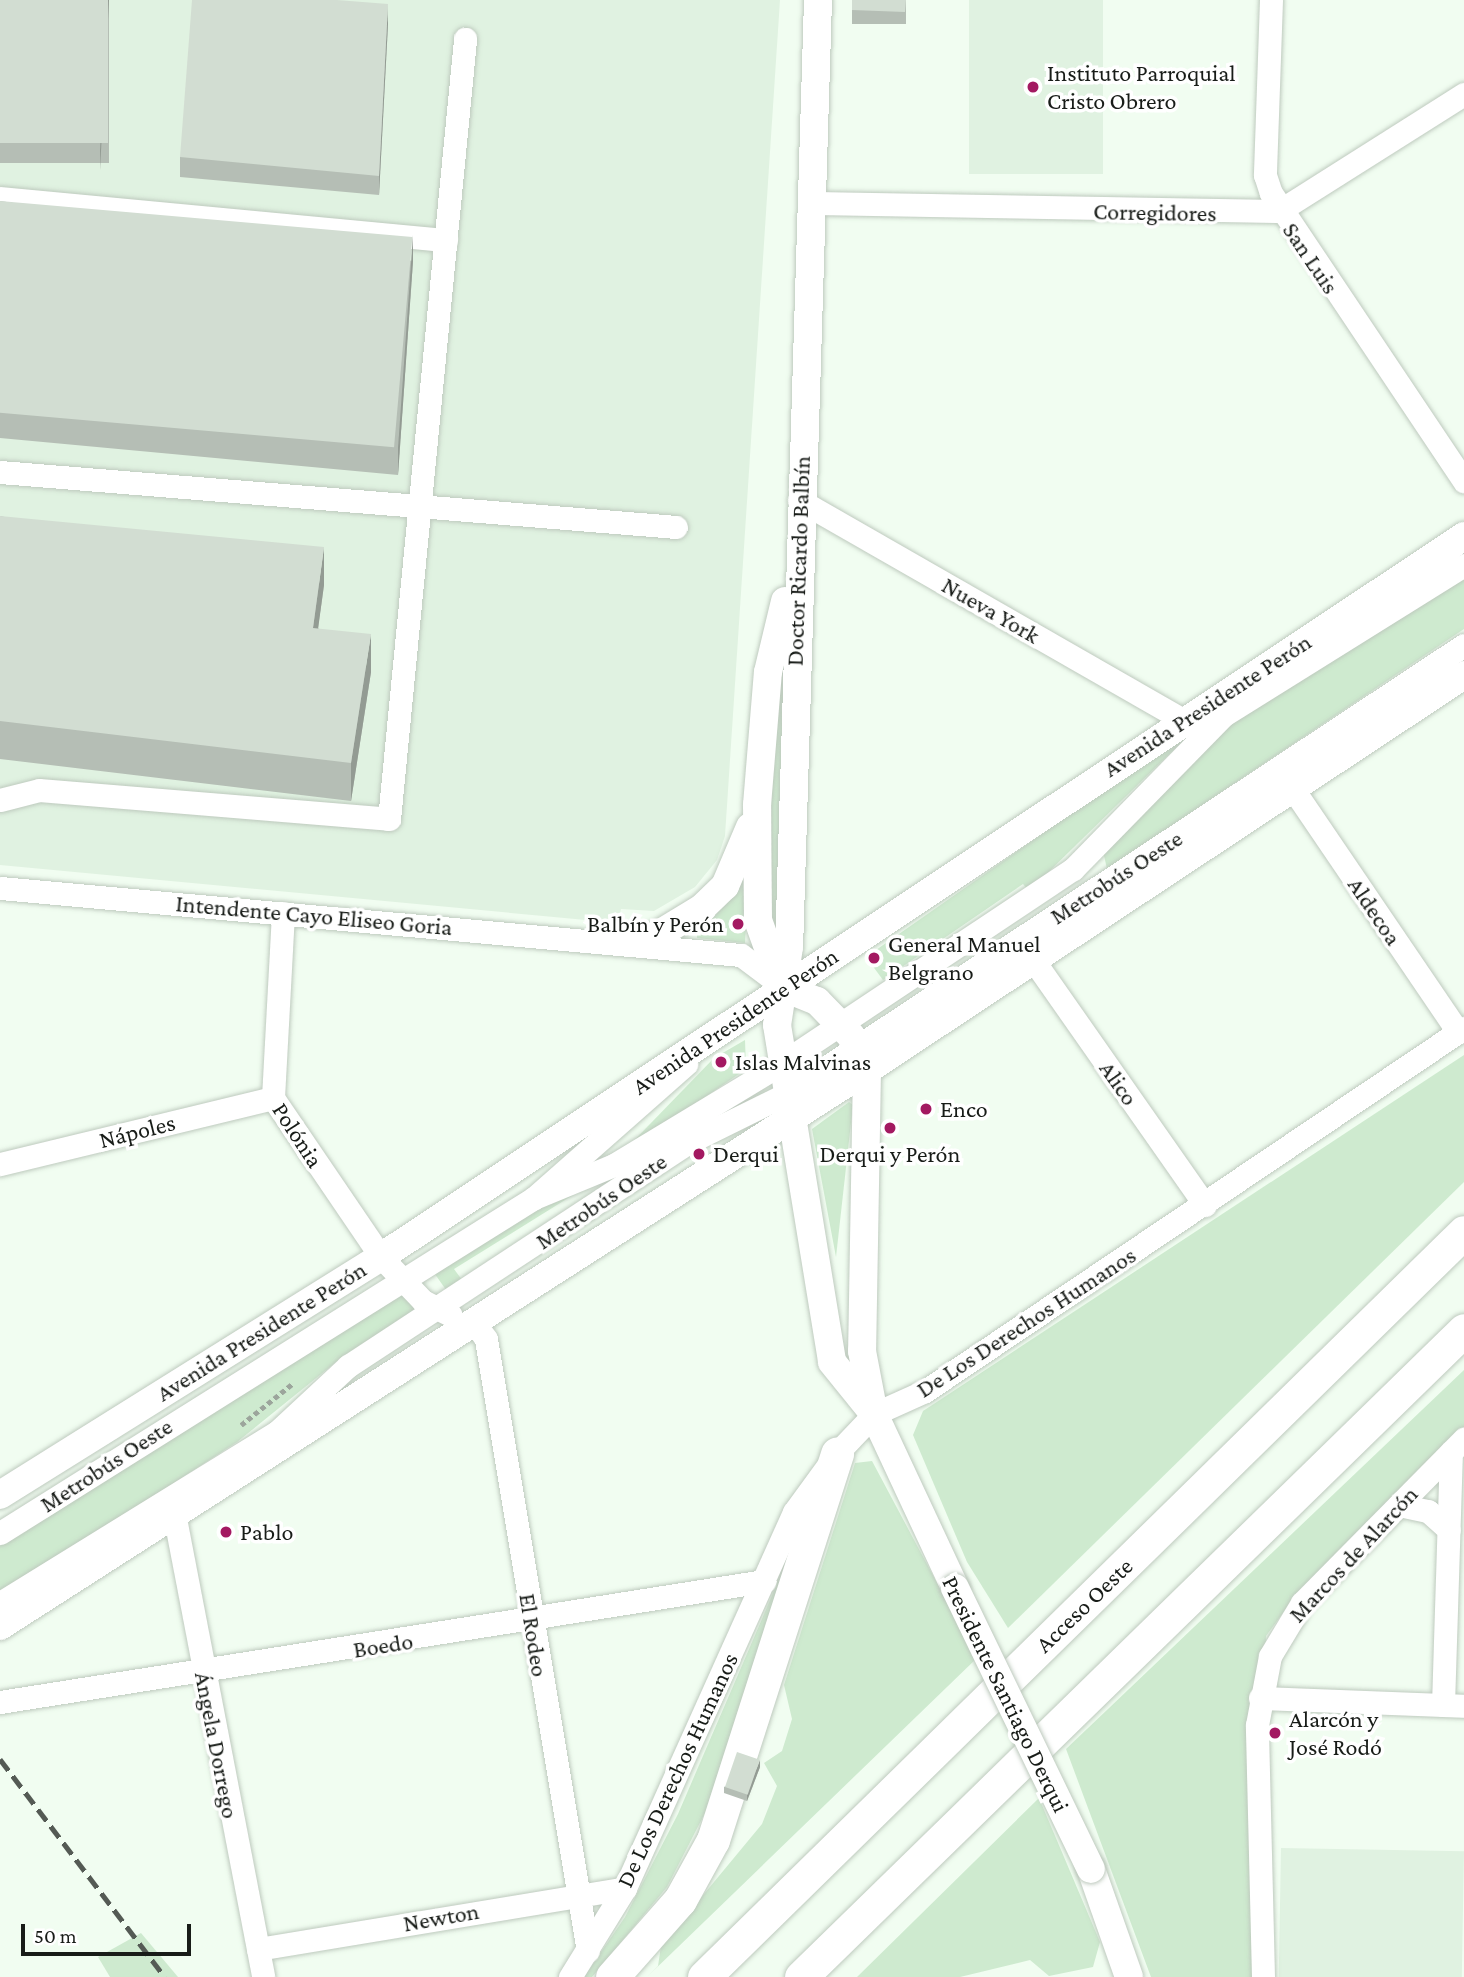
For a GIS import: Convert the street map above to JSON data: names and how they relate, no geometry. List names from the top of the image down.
{
  "streets": {
    "highway": ["Acceso Oeste"],
    "main road": ["Doctor Ricardo Balbín", "Avenida Presidente Perón", "Presidente Santiago Derqui"],
    "street": [
      "Corregidores",
      "San Luis",
      "Nueva York",
      "Metrobús Oeste",
      "Aldecoa",
      "Intendente Cayo Eliseo Goria",
      "Alico",
      "Nápoles",
      "Polónia",
      "De Los Derechos Humanos",
      "Marcos de Alarcón",
      "El Rodeo",
      "Boedo",
      "Ángela Dorrego",
      "Newton"
    ]
  },
  "crossings": [
    ["Corregidores", "San Luis"],
    ["Corregidores", "Doctor Ricardo Balbín"],
    ["Doctor Ricardo Balbín", "Nueva York"],
    ["Doctor Ricardo Balbín", "Avenida Presidente Perón"],
    ["Doctor Ricardo Balbín", "Metrobús Oeste"],
    ["Doctor Ricardo Balbín", "Intendente Cayo Eliseo Goria"],
    ["Doctor Ricardo Balbín", "Presidente Santiago Derqui"],
    ["Nueva York", "Avenida Presidente Perón"],
    ["Avenida Presidente Perón", "Metrobús Oeste"],
    ["Avenida Presidente Perón", "Intendente Cayo Eliseo Goria"],
    ["Avenida Presidente Perón", "Polónia"],
    ["Metrobús Oeste", "Polónia"],
    ["Metrobús Oeste", "El Rodeo"],
    ["Metrobús Oeste", "Presidente Santiago Derqui"],
    ["Aldecoa", "De Los Derechos Humanos"],
    ["Intendente Cayo Eliseo Goria", "Polónia"],
    ["Alico", "De Los Derechos Humanos"],
    ["Nápoles", "Polónia"],
    ["De Los Derechos Humanos", "El Rodeo"],
    ["De Los Derechos Humanos", "Boedo"],
    ["De Los Derechos Humanos", "Presidente Santiago Derqui"],
    ["De Los Derechos Humanos", "Newton"],
    ["El Rodeo", "Boedo"],
    ["El Rodeo", "Newton"],
    ["Boedo", "Ángela Dorrego"],
    ["Ángela Dorrego", "Newton"]
  ],
  "places": [
    "Instituto Parroquial Cristo Obrero",
    "Balbín y Perón",
    "General Manuel Belgrano",
    "Islas Malvinas",
    "Enco",
    "Derqui y Perón",
    "Derqui",
    "Pablo",
    "Alarcón y José Rodó"
  ],
  "scale_bar": "50 m"
}
